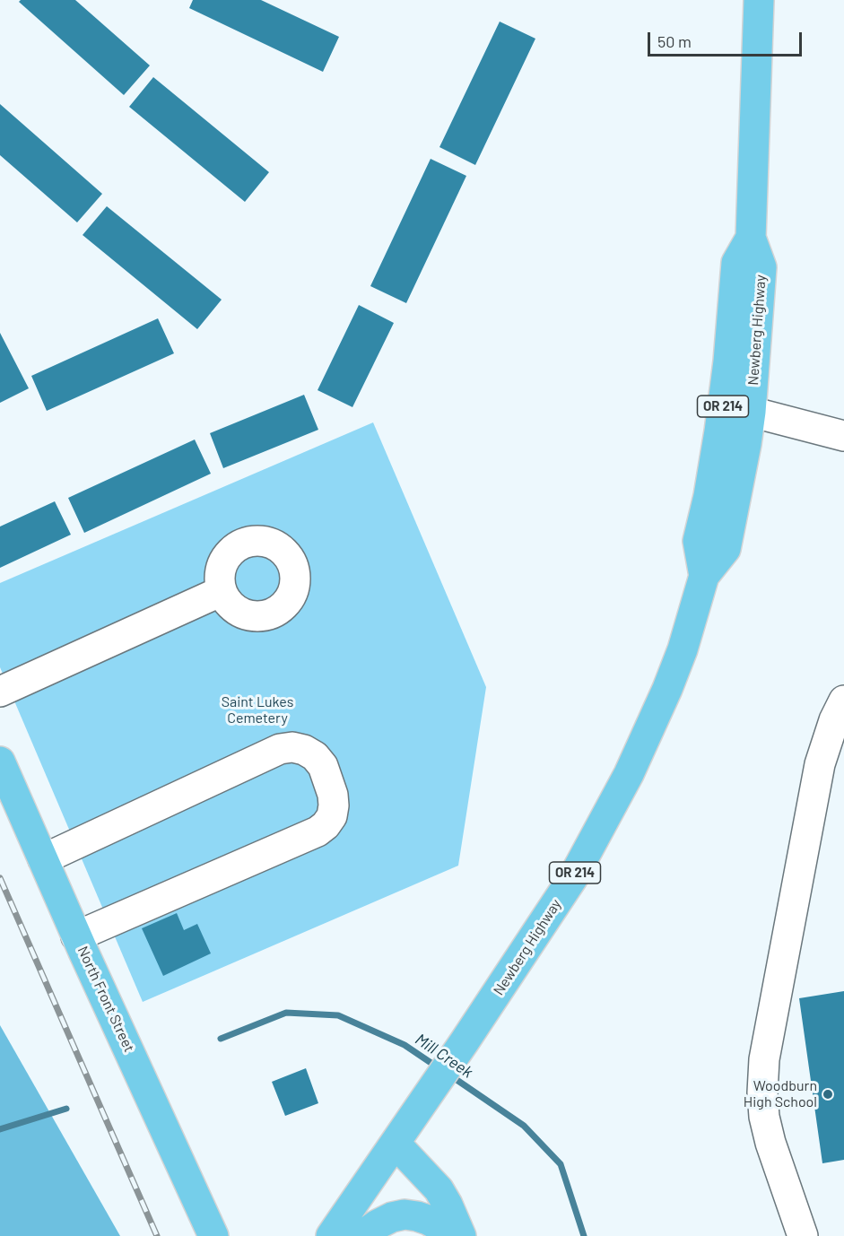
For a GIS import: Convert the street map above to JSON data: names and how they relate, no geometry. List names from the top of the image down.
{
  "streets": {
    "main road": ["Newberg Highway", "OR 214", "North Front Street"]
  },
  "water": ["Mill Creek"],
  "parks": ["Saint Lukes Cemetery"],
  "places": ["Woodburn High School"],
  "scale_bar": "50 m"
}
